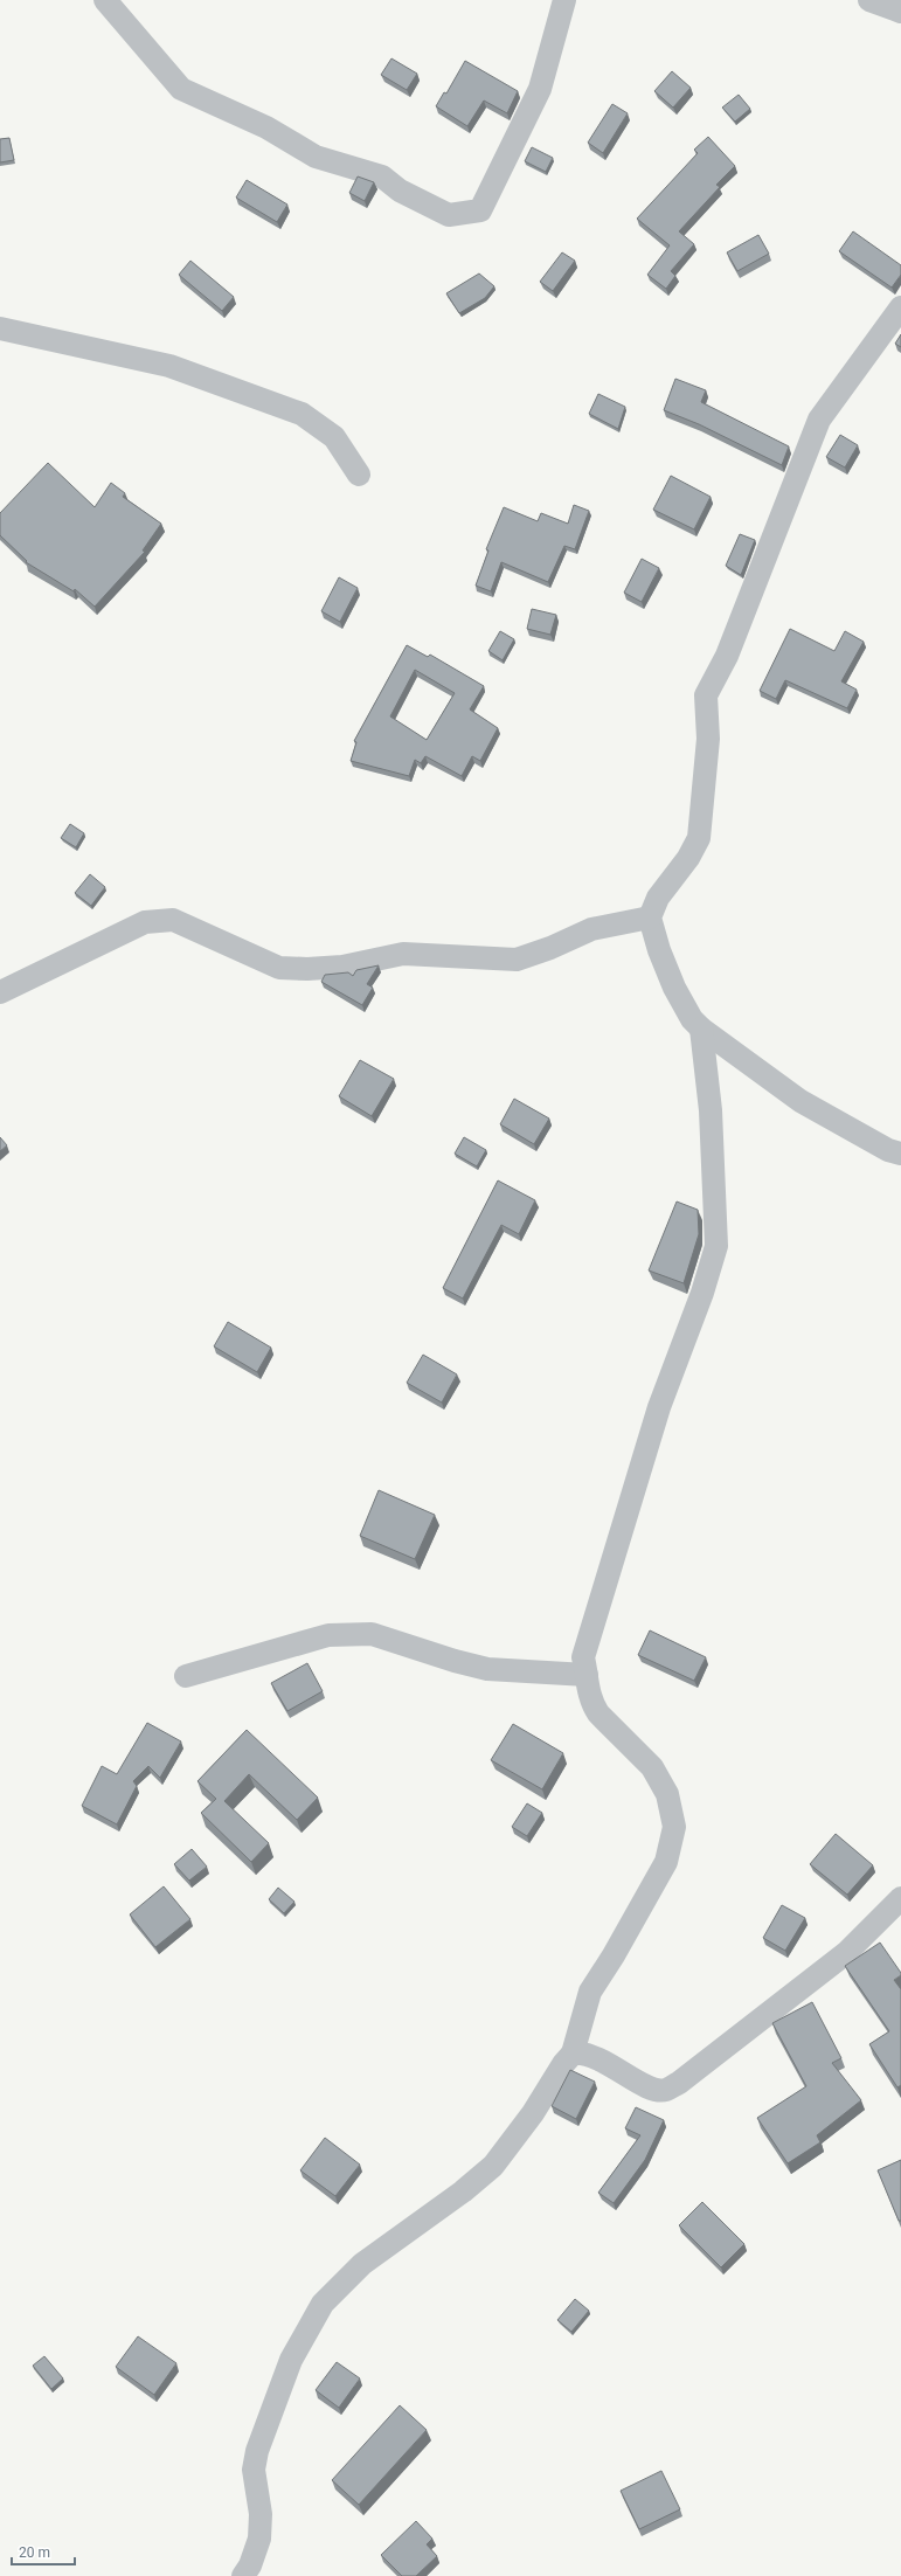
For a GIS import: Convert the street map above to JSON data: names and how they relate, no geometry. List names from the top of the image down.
{
  "scale_bar": "20 m"
}
